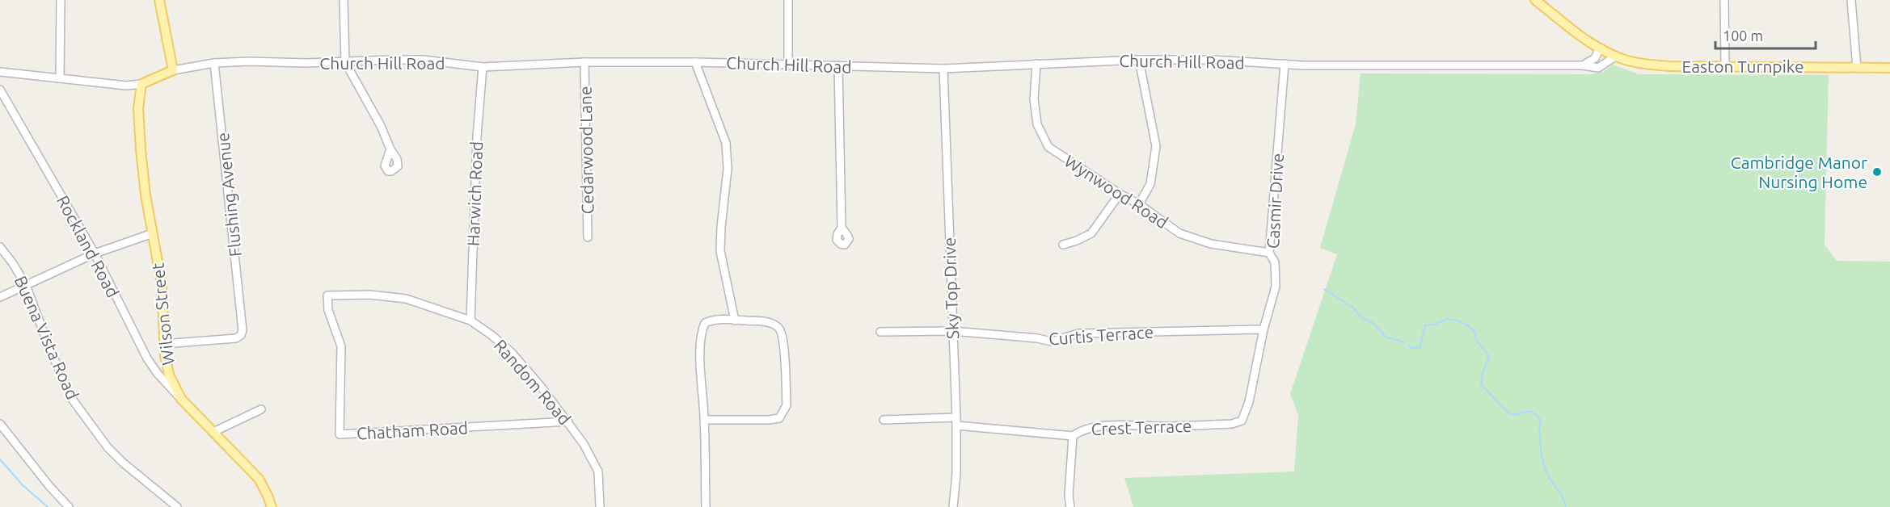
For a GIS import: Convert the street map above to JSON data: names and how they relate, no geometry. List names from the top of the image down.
{
  "streets": {
    "main road": ["Church Hill Road", "Easton Turnpike", "Wilson Street"],
    "street": [
      "Cedarwood Lane",
      "Wynwood Road",
      "Harwich Road",
      "Flushing Avenue",
      "Casmir Drive",
      "Rockland Road",
      "Sky Top Drive",
      "Curtis Terrace",
      "Buena Vista Road",
      "Random Road",
      "Crest Terrace",
      "Chatham Road"
    ]
  },
  "crossings": [
    ["Church Hill Road", "Easton Turnpike"],
    ["Church Hill Road", "Cedarwood Lane"],
    ["Church Hill Road", "Wynwood Road"],
    ["Church Hill Road", "Harwich Road"],
    ["Church Hill Road", "Flushing Avenue"],
    ["Church Hill Road", "Casmir Drive"],
    ["Church Hill Road", "Sky Top Drive"],
    ["Church Hill Road", "Wilson Street"],
    ["Wynwood Road", "Casmir Drive"],
    ["Harwich Road", "Random Road"],
    ["Flushing Avenue", "Wilson Street"],
    ["Casmir Drive", "Curtis Terrace"],
    ["Casmir Drive", "Crest Terrace"],
    ["Rockland Road", "Wilson Street"],
    ["Sky Top Drive", "Curtis Terrace"],
    ["Sky Top Drive", "Crest Terrace"],
    ["Random Road", "Chatham Road"]
  ],
  "places": ["Cambridge Manor Nursing Home"],
  "scale_bar": "100 m"
}
